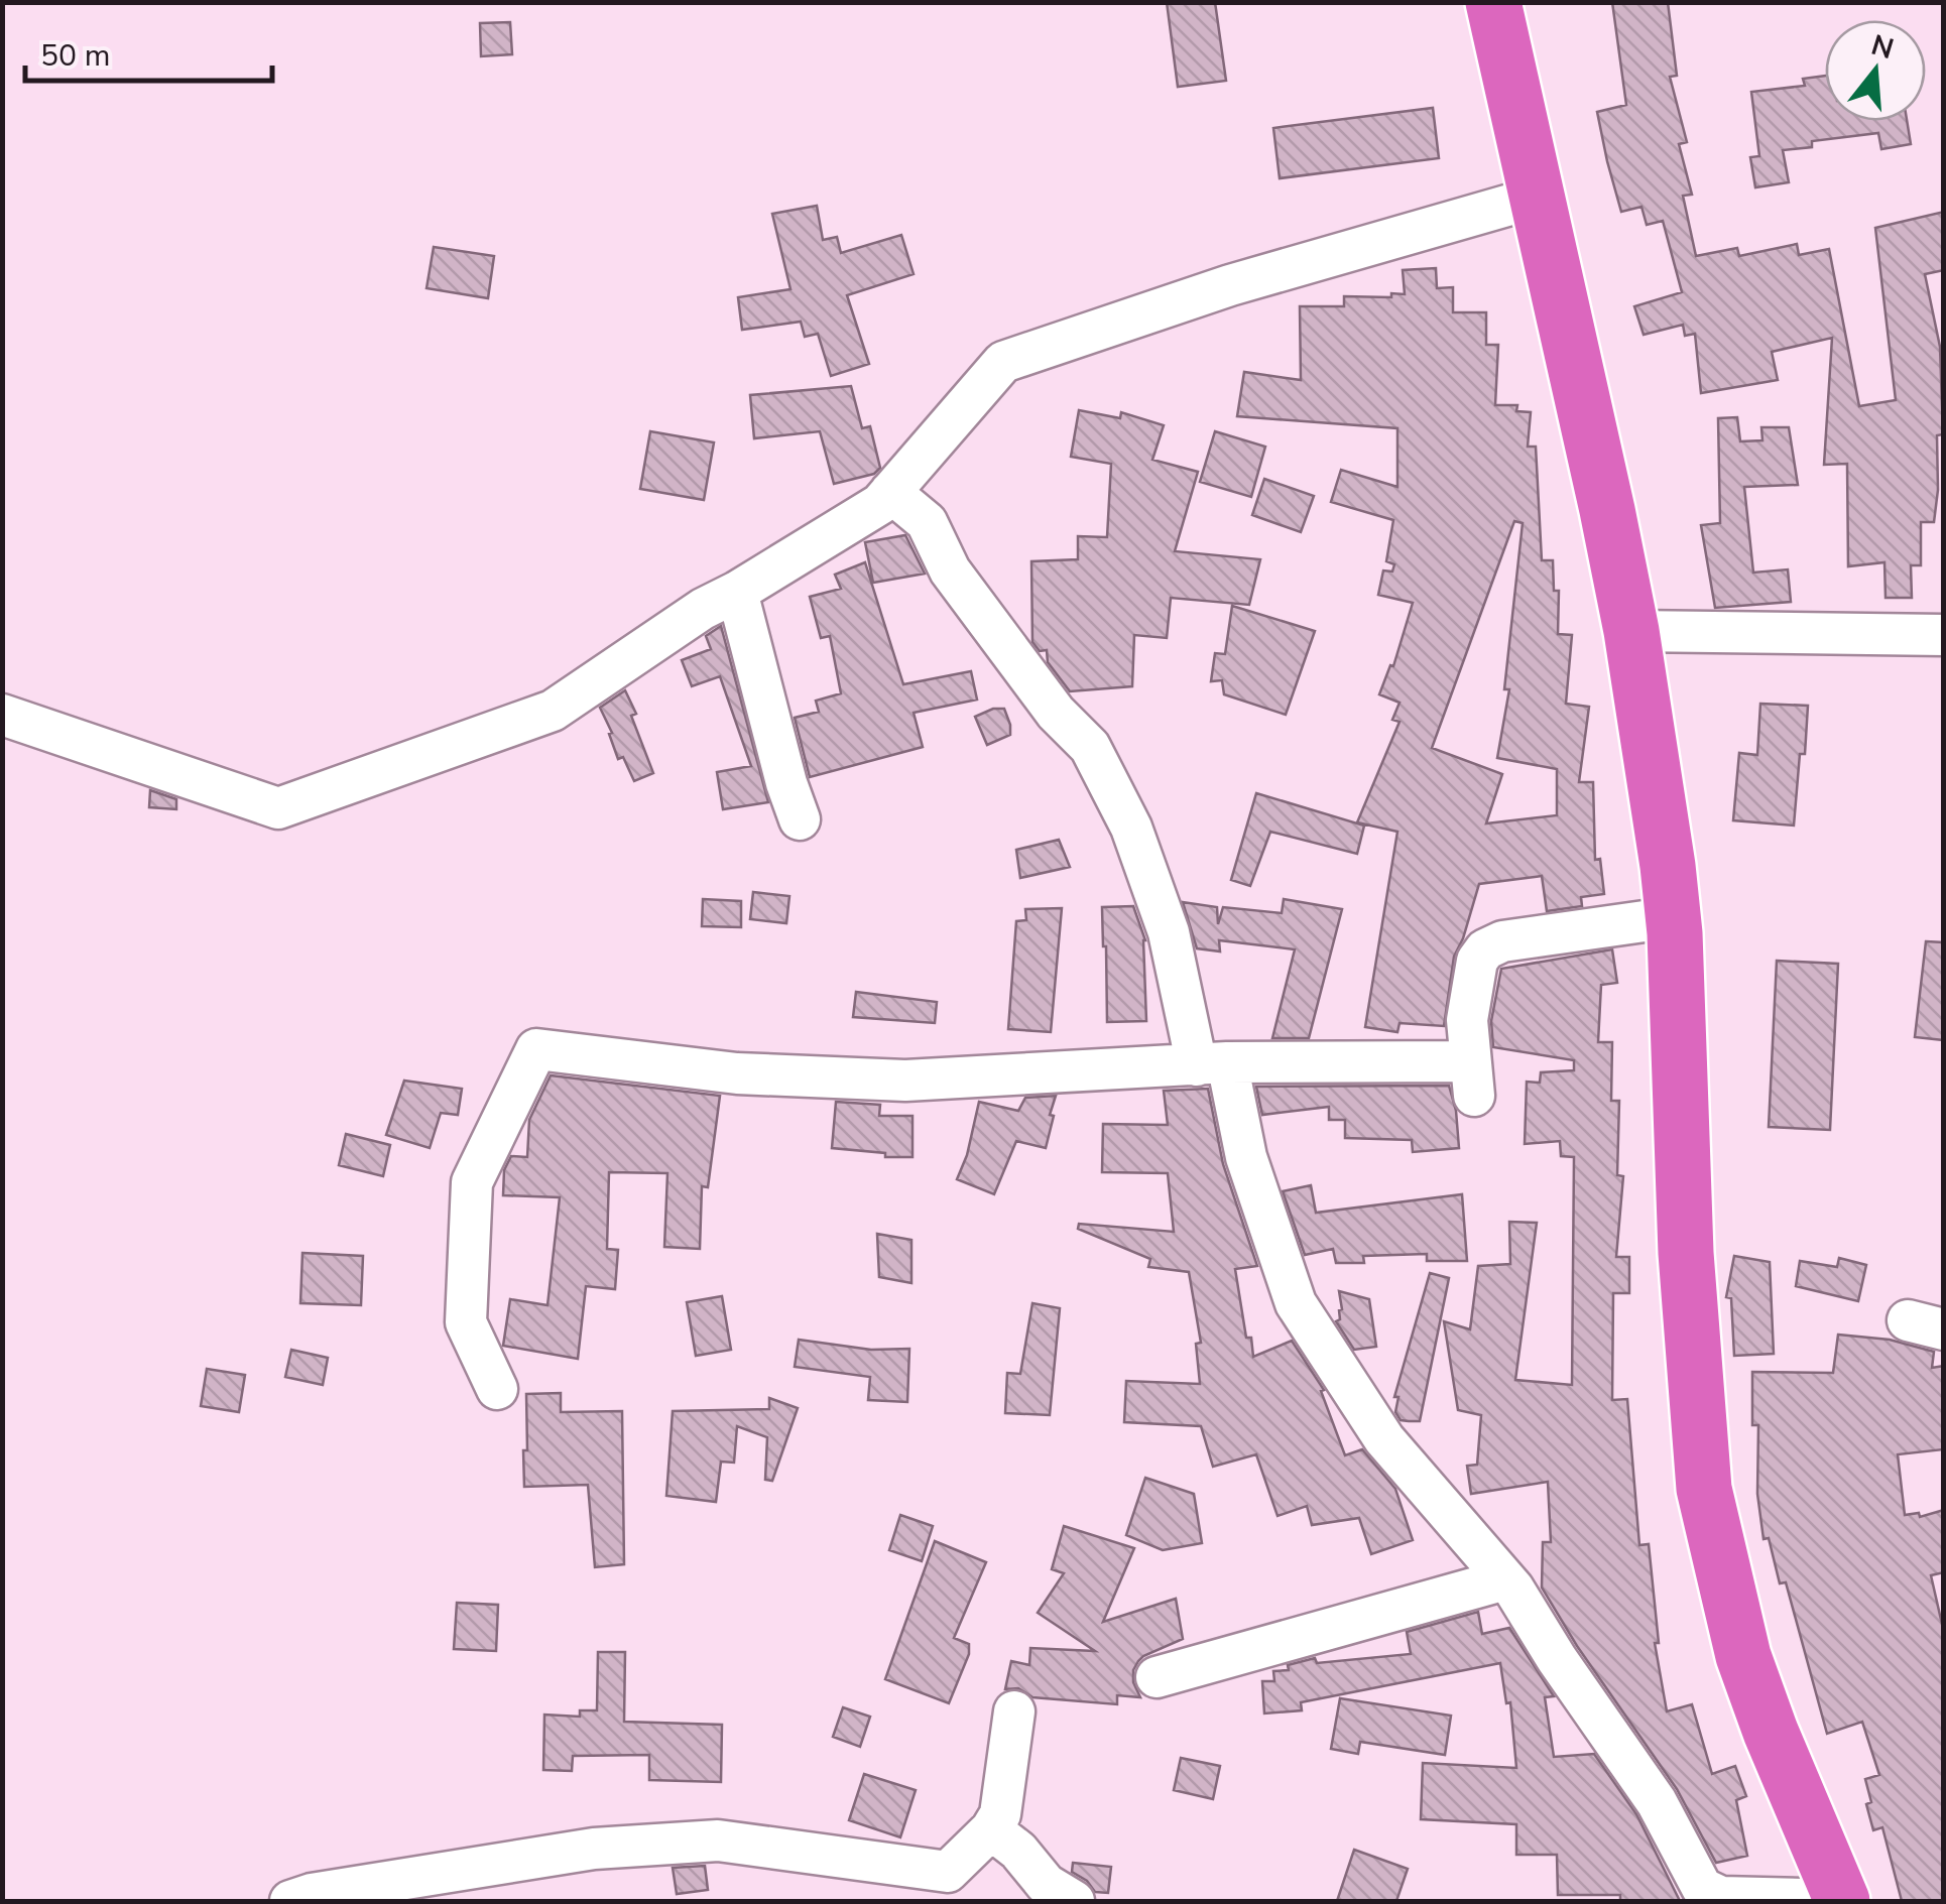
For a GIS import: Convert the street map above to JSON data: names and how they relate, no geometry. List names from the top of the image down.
{
  "scale_bar": "50 m",
  "north": "top"
}
